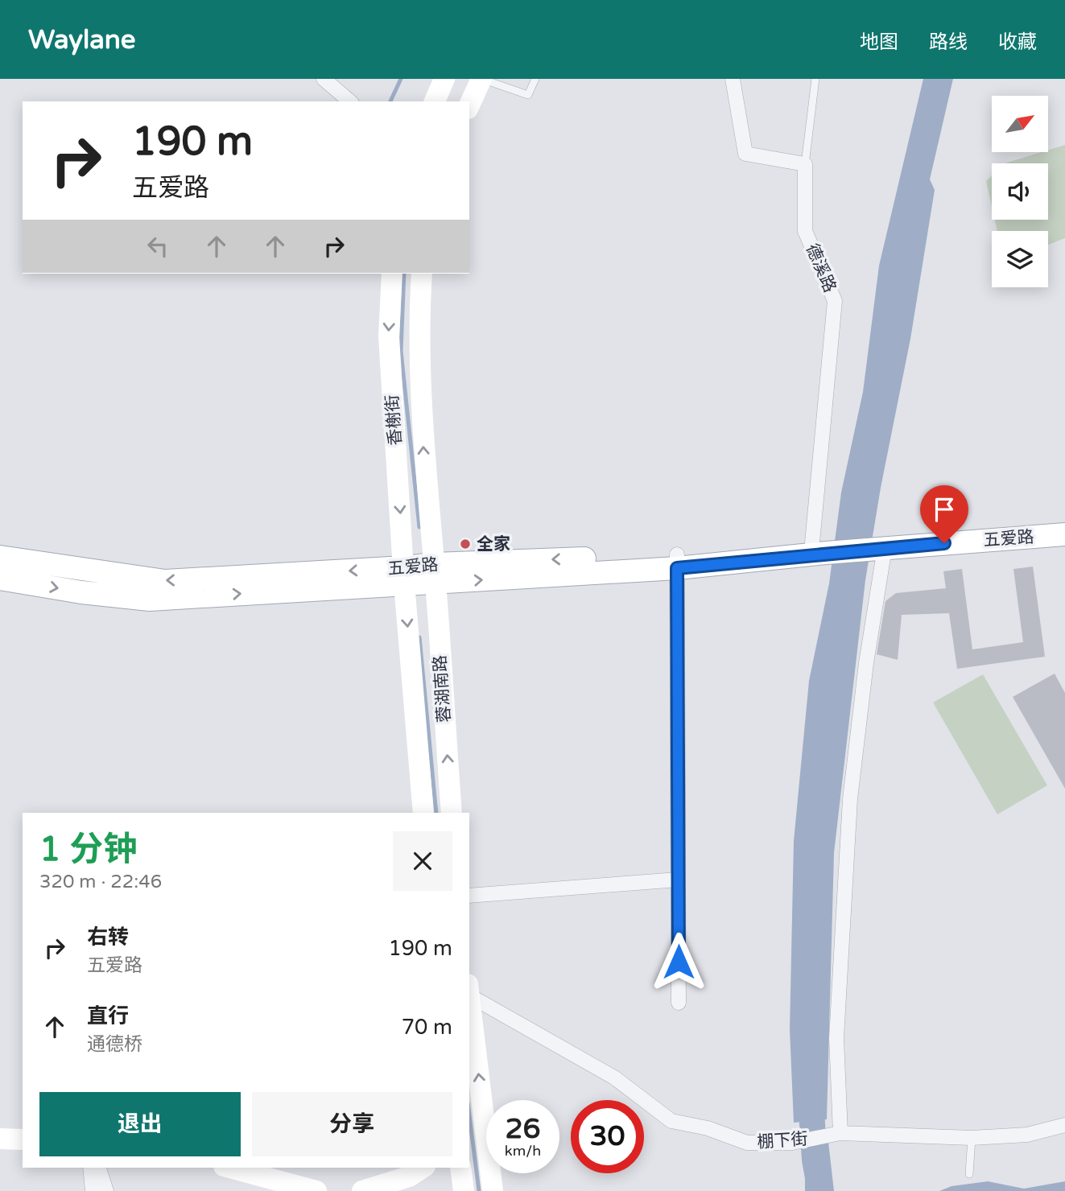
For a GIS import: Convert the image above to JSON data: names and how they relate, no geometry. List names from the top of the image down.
{
  "streets": {
    "main road": ["香榭街", "五爱路", "蓉湖南路"],
    "street": ["德溪路", "棚下街"]
  },
  "crossings": [
    ["德溪路", "五爱路"],
    ["香榭街", "五爱路"],
    ["香榭街", "蓉湖南路"],
    ["五爱路", "蓉湖南路"]
  ],
  "one_way": ["香榭街"],
  "places": ["全家"],
  "north": "top right",
  "page": {
    "header": "Waylane",
    "nav": ["地图", "路线", "收藏"],
    "turn": ["190 m", "五爱路"],
    "heading": ["1 分钟", "320 m · 22:46"],
    "list": [
      {
        "name": "右转",
        "note": "五爱路",
        "value": "190 m"
      },
      {
        "name": "直行",
        "note": "通德桥",
        "value": "70 m"
      }
    ],
    "buttons": ["退出", "分享"],
    "speed": "26 km/h",
    "limit": "30"
  }
}
